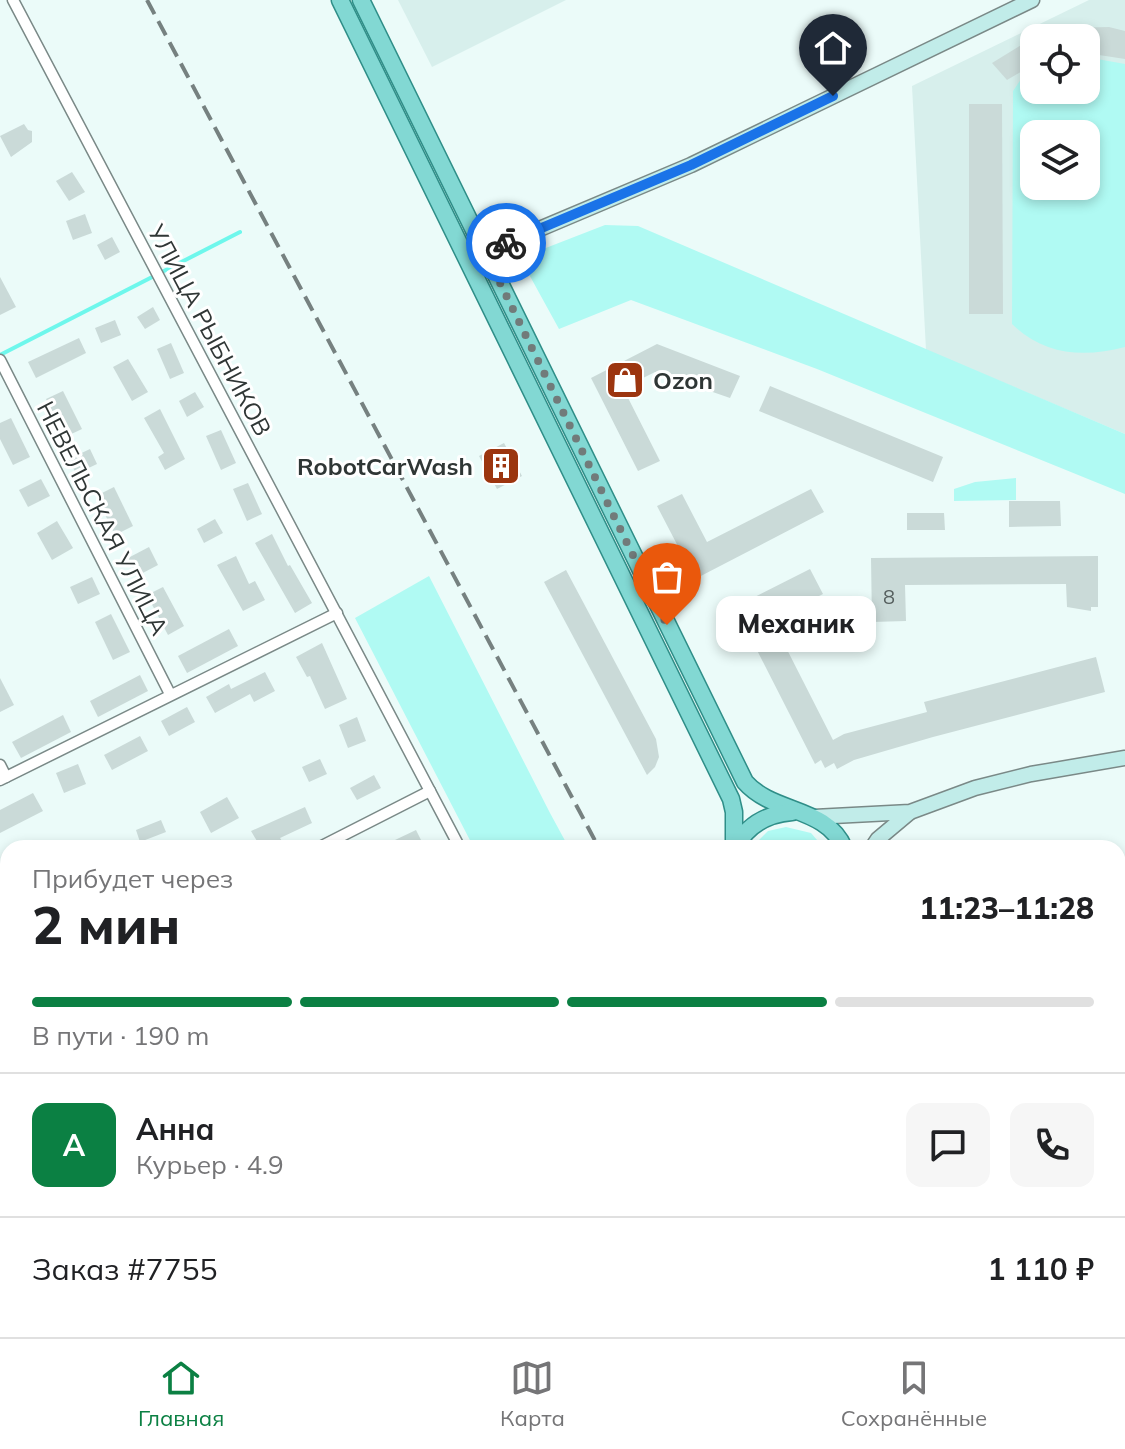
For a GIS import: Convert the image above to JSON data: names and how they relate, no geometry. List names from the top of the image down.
{
  "streets": {
    "street": ["УЛИЦА РЫБНИКОВ", "НЕВЕЛЬСКАЯ УЛИЦА"]
  },
  "places": {
    "shop": ["Ozon"],
    "building": ["RobotCarWash"],
    "other": ["Механик"]
  },
  "house_numbers": ["8"],
  "page": {
    "bubble": "Механик",
    "heading": ["2 мин", "Прибудет через", "11:23–11:28"],
    "panel": [
      "Анна",
      "Курьер · 4.9",
      "Заказ #7755",
      "1 110 ₽"
    ],
    "bar": "В пути · 190 m",
    "round": "А",
    "tabs": ["Главная", "Карта", "Сохранённые"]
  }
}
